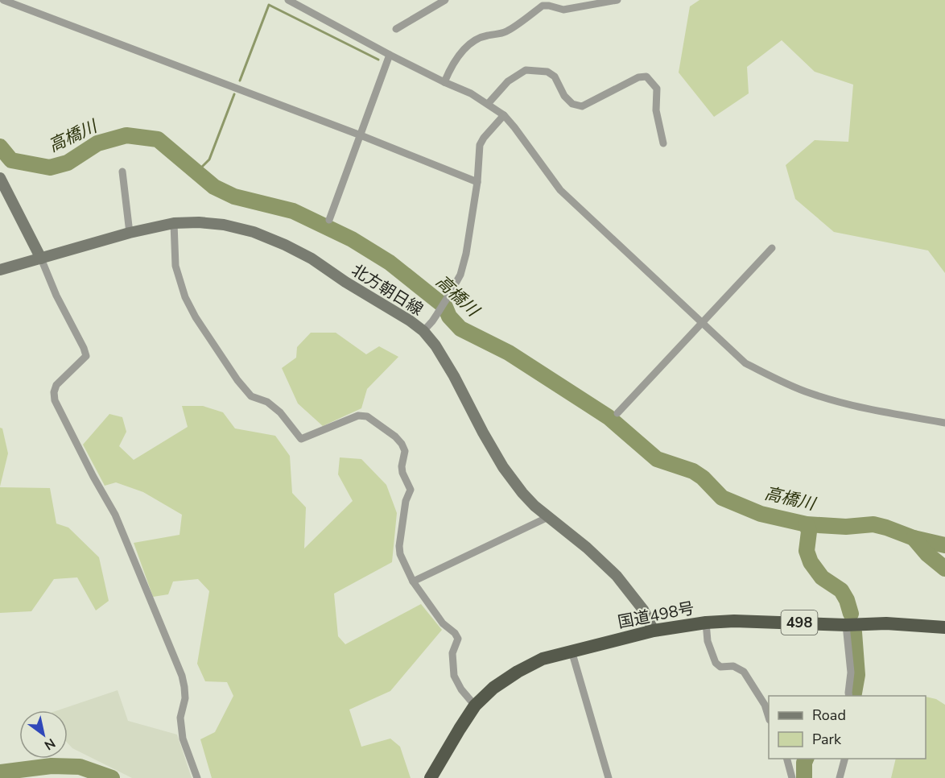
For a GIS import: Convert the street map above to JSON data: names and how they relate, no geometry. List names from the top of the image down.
{
  "streets": {
    "highway": ["国道498号", "498"],
    "main road": ["北方朝日線"]
  },
  "crossings": [
    ["北方朝日線", "国道498号"]
  ],
  "water": ["高橋川"],
  "legend": ["Road", "Park"],
  "north": "bottom right"
}
